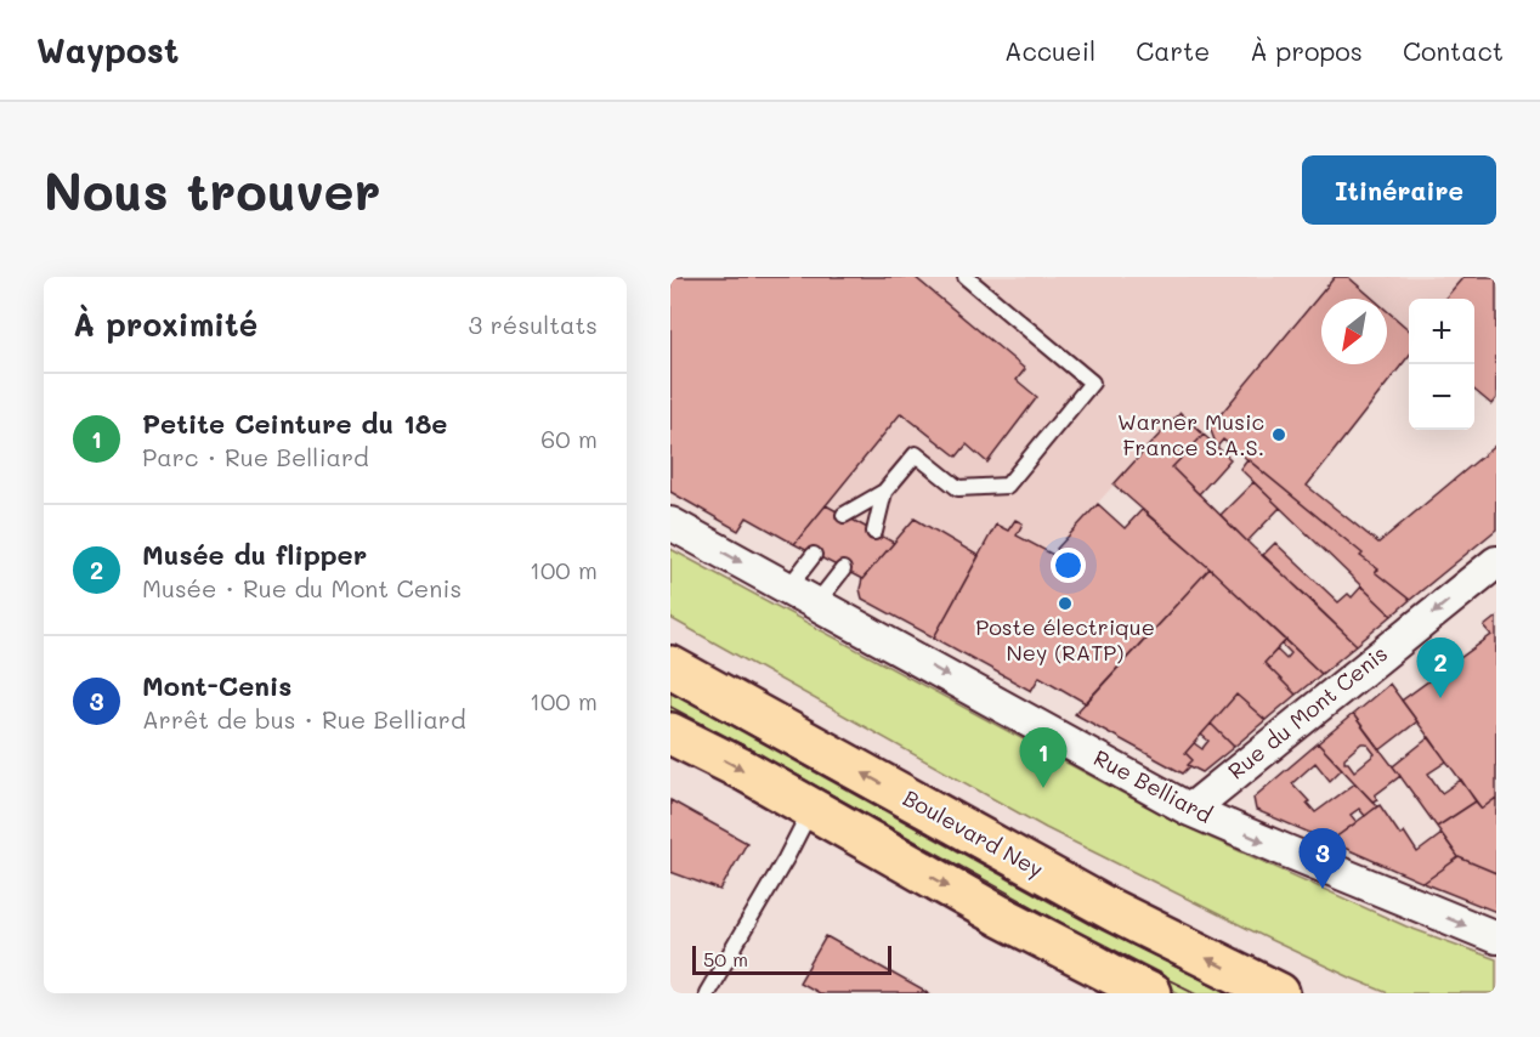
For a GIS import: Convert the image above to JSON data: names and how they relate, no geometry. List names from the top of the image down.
{
  "streets": {
    "main road": ["Boulevard Ney"],
    "street": ["Rue du Mont Cenis", "Rue Belliard"]
  },
  "crossings": [
    ["Rue du Mont Cenis", "Rue Belliard"]
  ],
  "one_way": ["Rue du Mont Cenis", "Rue Belliard"],
  "places": ["Warner Music France S.A.S.", "Poste électrique Ney (RATP)"],
  "scale_bar": "50 m",
  "north": "bottom left",
  "page": {
    "header": "Waypost",
    "nav": [
      "Accueil",
      "Carte",
      "À propos",
      "Contact"
    ],
    "buttons": "Itinéraire",
    "title": "Nous trouver",
    "heading": ["À proximité", "3 résultats"],
    "map_buttons": ["+", "−"],
    "list": [
      {
        "mark": "1",
        "name": "Petite Ceinture du 18e",
        "note": "Parc · Rue Belliard",
        "value": "60 m"
      },
      {
        "mark": "2",
        "name": "Musée du flipper",
        "note": "Musée · Rue du Mont Cenis",
        "value": "100 m"
      },
      {
        "mark": "3",
        "name": "Mont-Cenis",
        "note": "Arrêt de bus · Rue Belliard",
        "value": "100 m"
      }
    ],
    "pins": ["2", "1", "3"],
    "scale": "50 m"
  }
}
